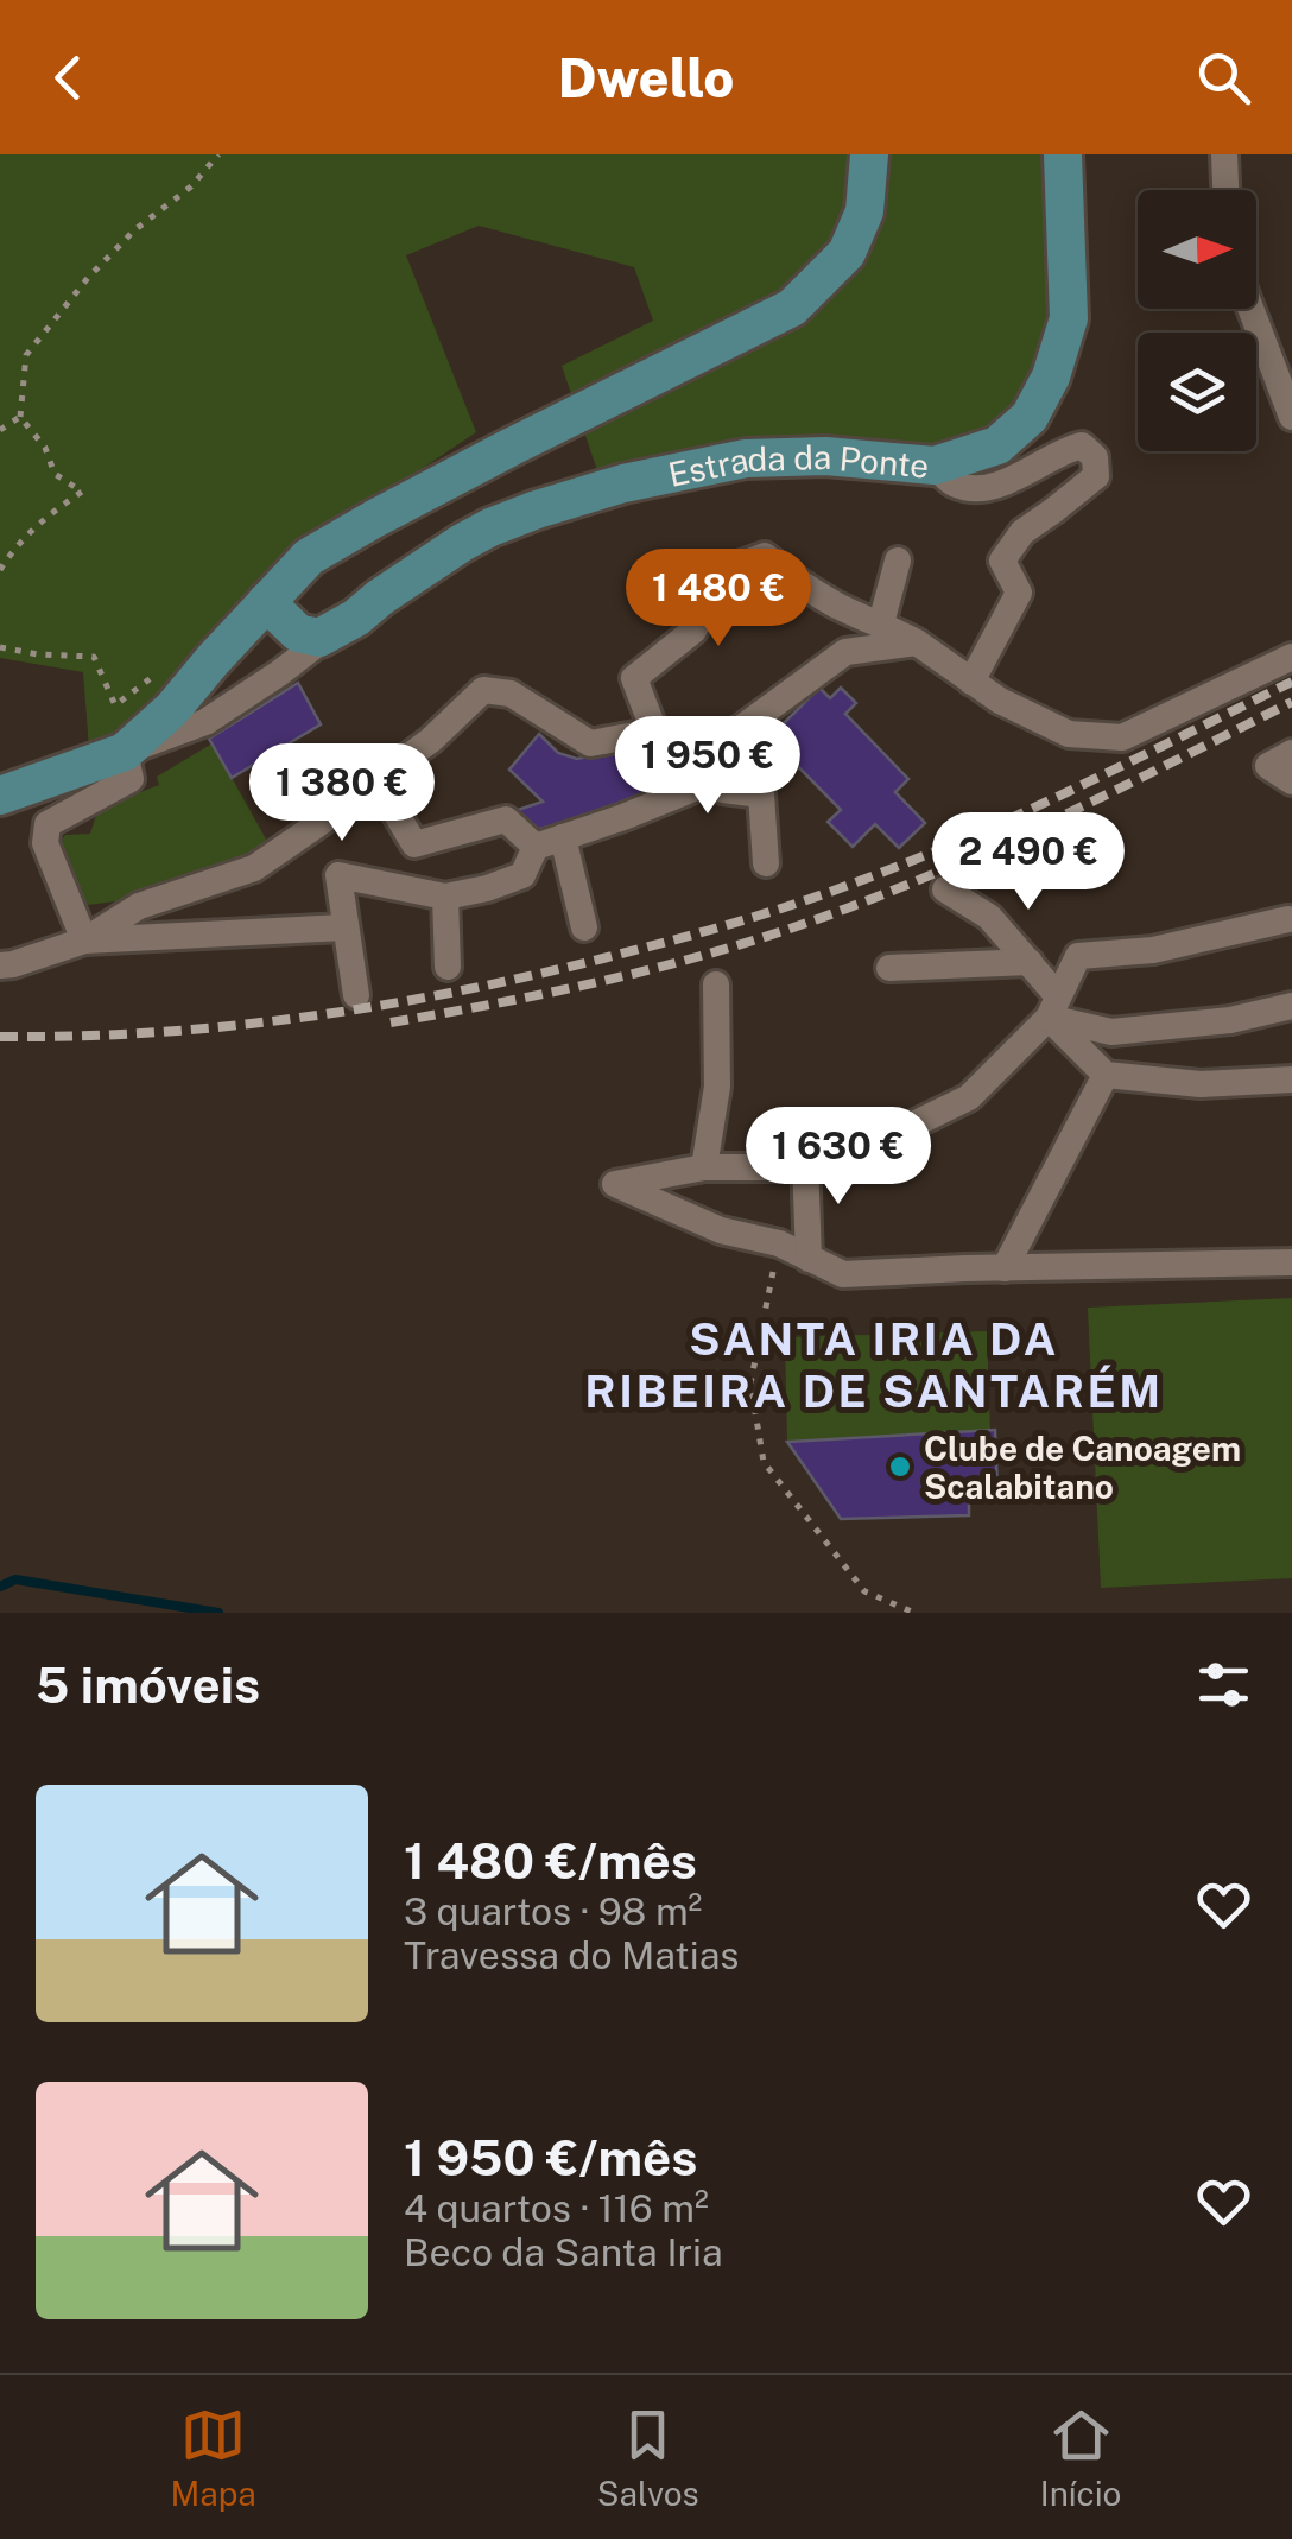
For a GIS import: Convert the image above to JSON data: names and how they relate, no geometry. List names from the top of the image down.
{
  "streets": {
    "main road": ["Estrada da Ponte"]
  },
  "districts": ["SANTA IRIA DA RIBEIRA DE SANTARÉM"],
  "places": ["Clube de Canoagem Scalabitano"],
  "north": "right",
  "page": {
    "header": "Dwello",
    "price": [
      "1 480 €",
      "1 950 €",
      "1 380 €",
      "2 490 €",
      "1 630 €"
    ],
    "heading": "5 imóveis",
    "list": [
      {
        "name": "1 480 €/mês",
        "note": "3 quartos · 98 m² · Travessa do Matias"
      },
      {
        "name": "1 950 €/mês",
        "note": "4 quartos · 116 m² · Beco da Santa Iria"
      }
    ],
    "tabs": ["Mapa", "Salvos", "Início"]
  }
}
